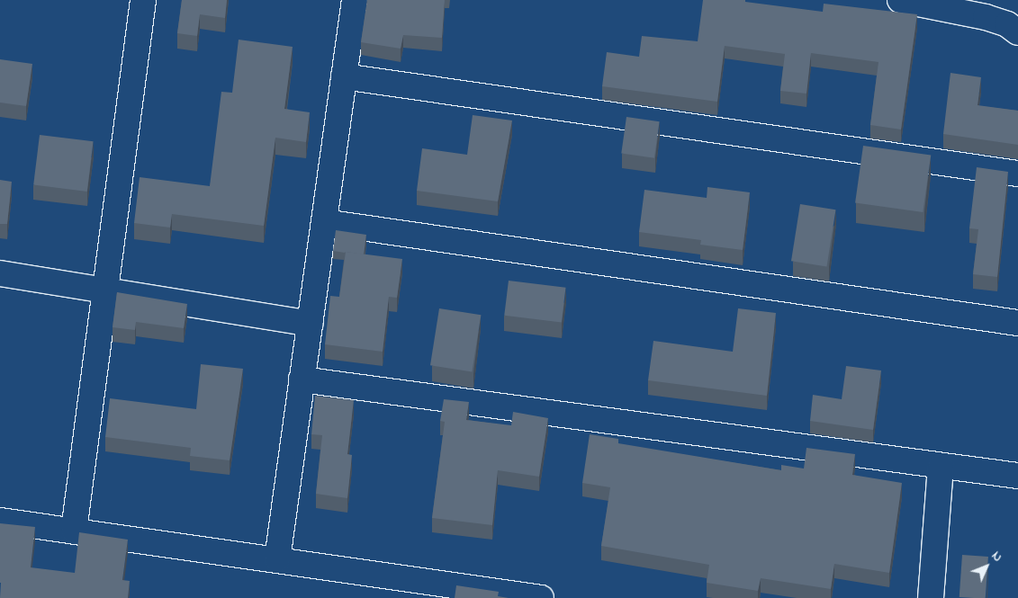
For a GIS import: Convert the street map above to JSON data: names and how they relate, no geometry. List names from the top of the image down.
{
  "north": "top right"
}
